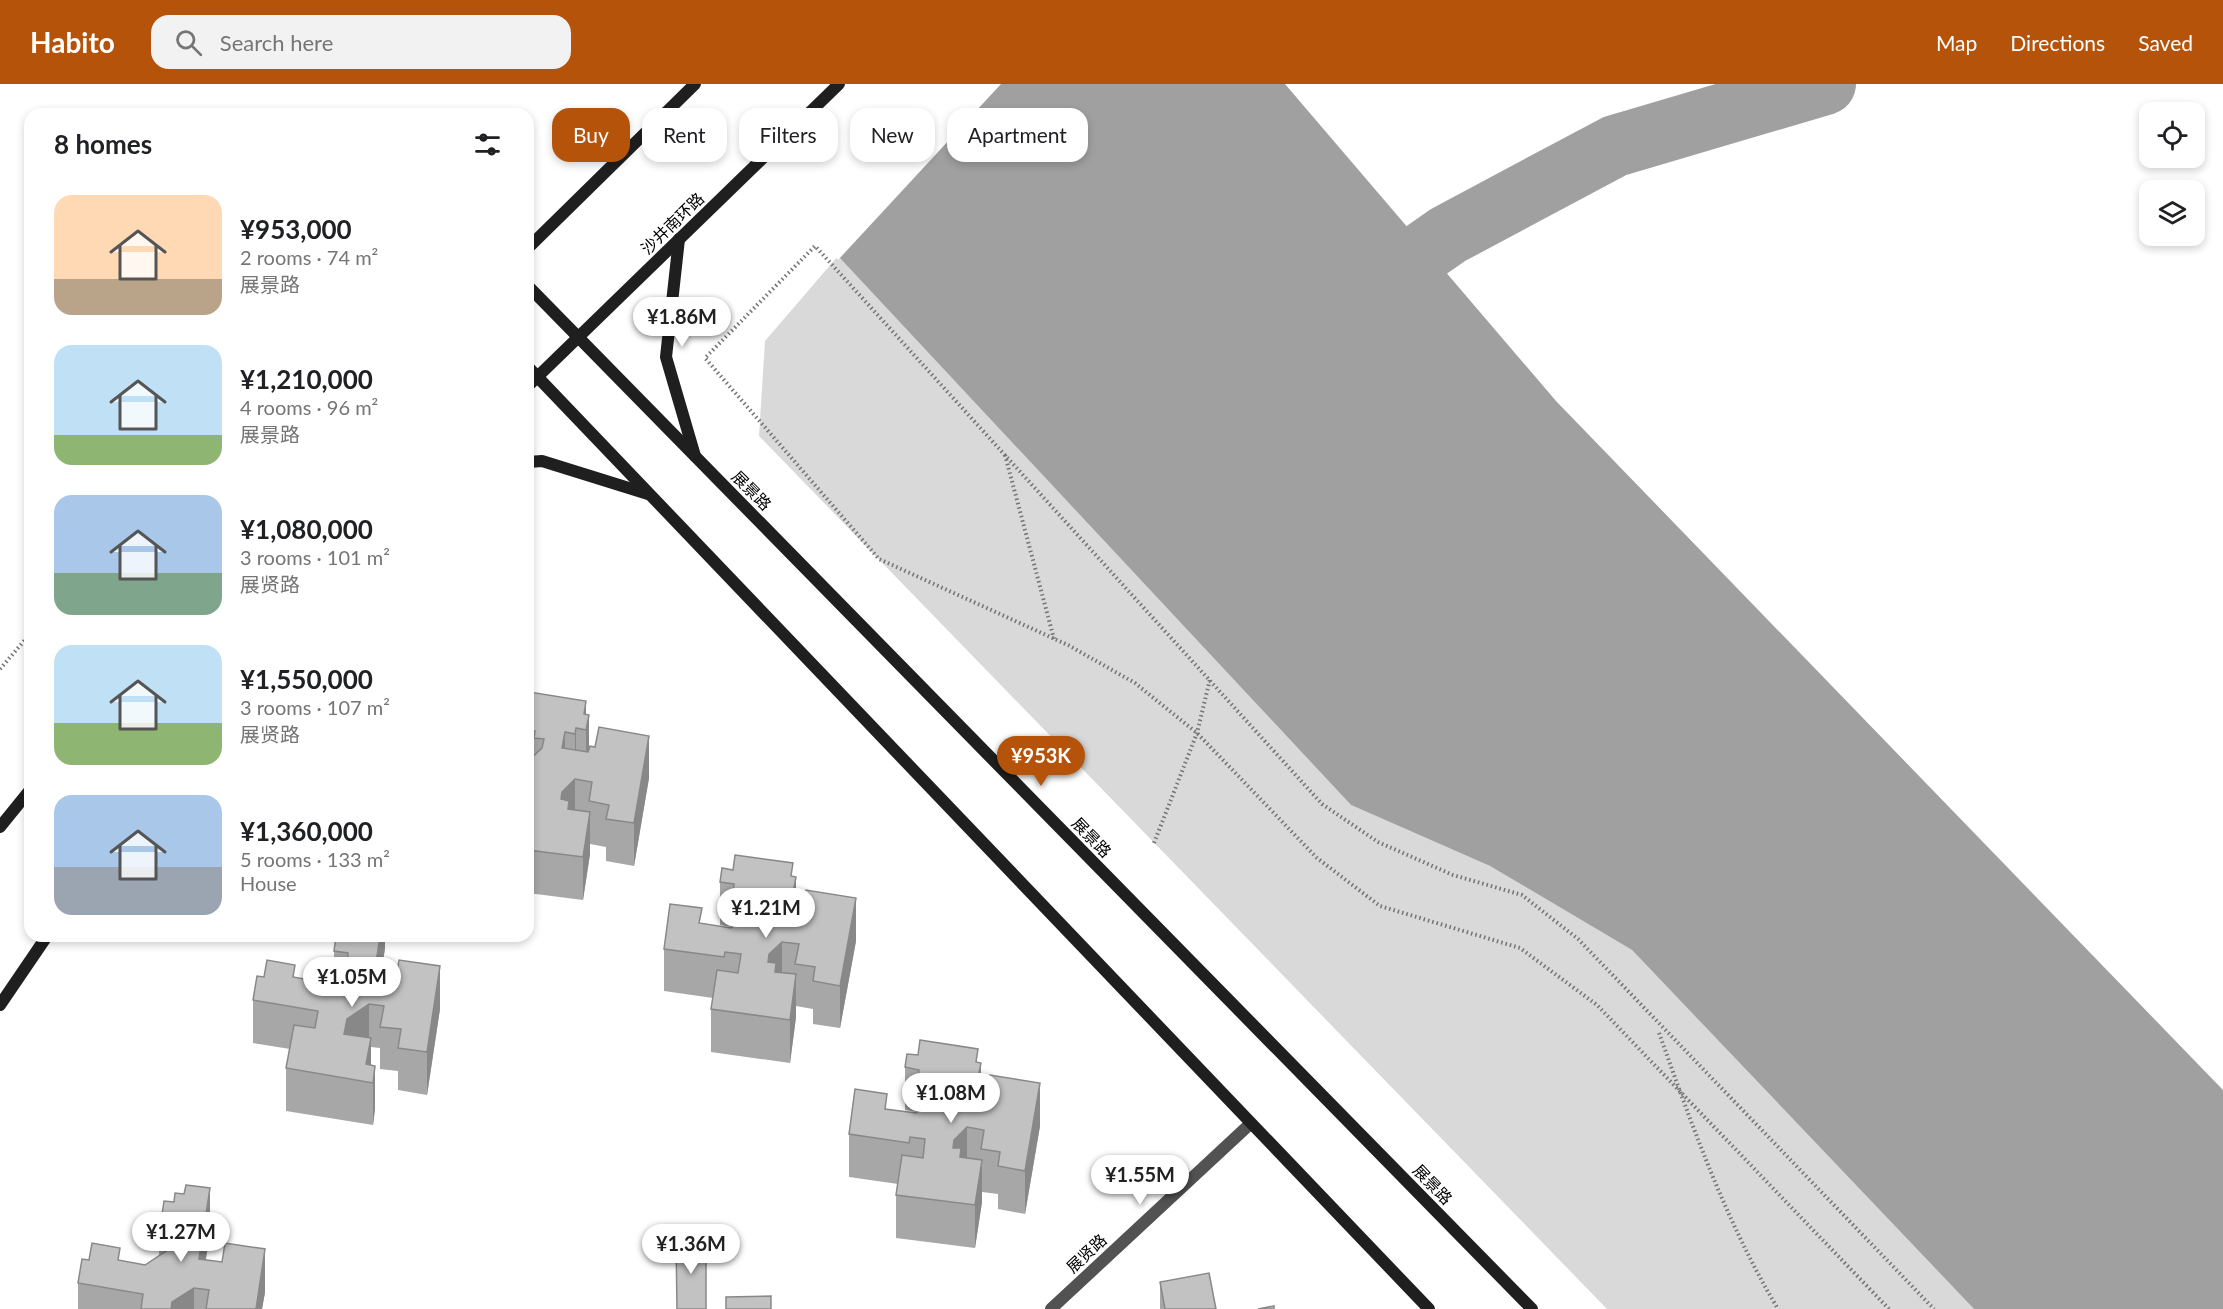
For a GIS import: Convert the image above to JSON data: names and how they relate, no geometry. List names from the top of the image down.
{
  "streets": {
    "main road": ["沙井南环路", "展景路"],
    "street": ["展贤路"]
  },
  "crossings": [
    ["沙井南环路", "展景路"]
  ],
  "page": {
    "header": "Habito",
    "search": "Search here",
    "nav": ["Map", "Directions", "Saved"],
    "chip": [
      "Buy",
      "Rent",
      "Filters",
      "New",
      "Apartment"
    ],
    "heading": "8 homes",
    "list": [
      {
        "name": "¥953,000",
        "note": "2 rooms · 74 m² · 展景路"
      },
      {
        "name": "¥1,210,000",
        "note": "4 rooms · 96 m² · 展景路"
      },
      {
        "name": "¥1,080,000",
        "note": "3 rooms · 101 m² · 展贤路"
      },
      {
        "name": "¥1,550,000",
        "note": "3 rooms · 107 m² · 展贤路"
      },
      {
        "name": "¥1,360,000",
        "note": "5 rooms · 133 m² · House"
      }
    ],
    "price": [
      "¥1.86M",
      "¥953K",
      "¥1.21M",
      "¥1.05M",
      "¥1.08M",
      "¥1.55M",
      "¥1.27M",
      "¥1.36M"
    ]
  }
}
